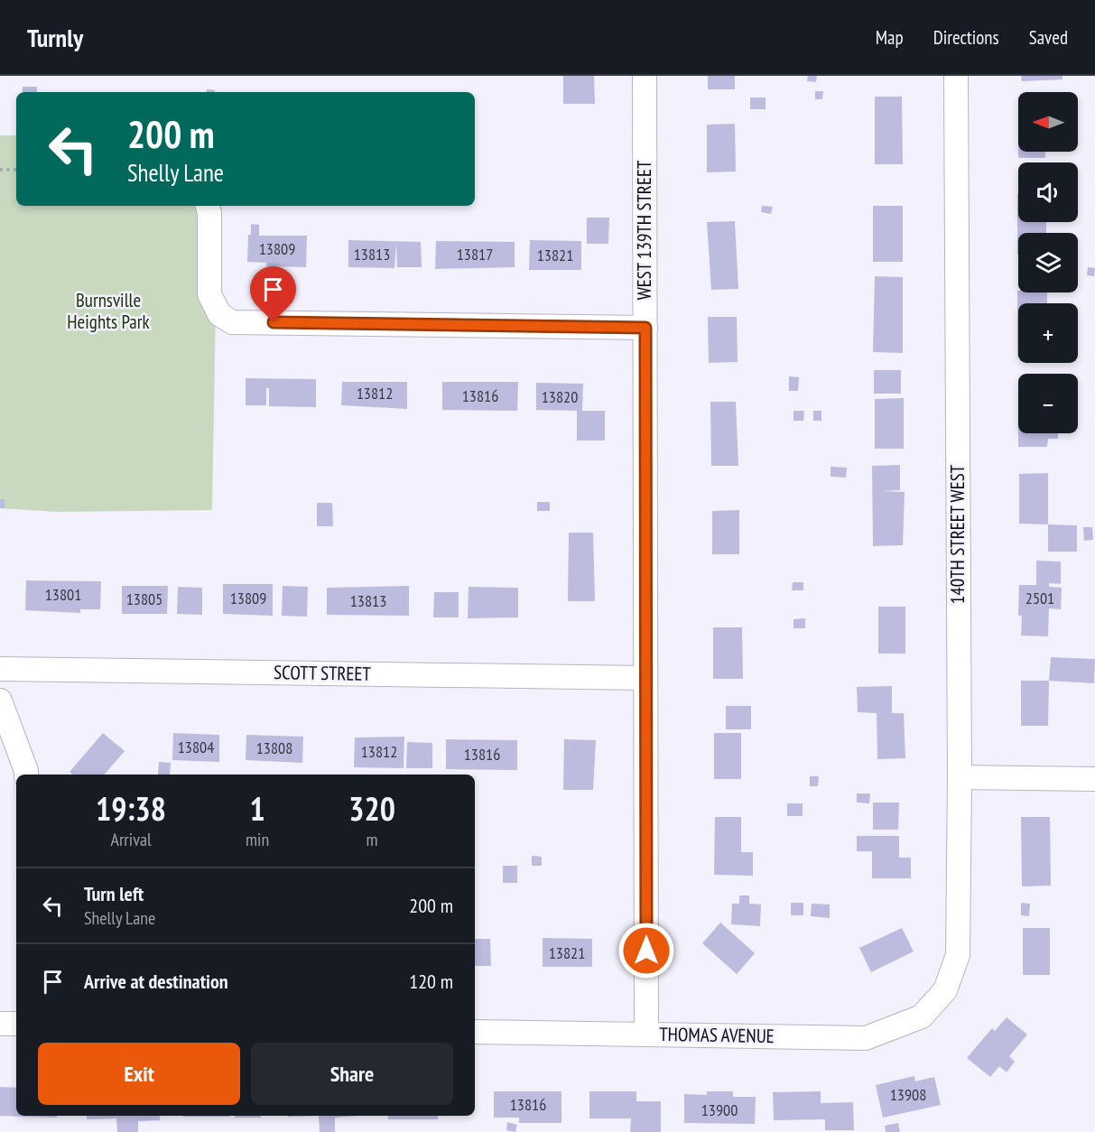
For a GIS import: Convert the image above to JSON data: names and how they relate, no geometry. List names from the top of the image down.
{
  "streets": {
    "street": [
      "WEST 139TH STREET",
      "140TH STREET WEST",
      "SCOTT STREET",
      "THOMAS AVENUE"
    ]
  },
  "crossings": [
    ["WEST 139TH STREET", "SCOTT STREET"],
    ["WEST 139TH STREET", "THOMAS AVENUE"],
    ["140TH STREET WEST", "THOMAS AVENUE"]
  ],
  "parks": ["Burnsville Heights Park"],
  "house_numbers": [
    "13809",
    "13813",
    "13817",
    "13821",
    "13812",
    "13816",
    "13820",
    "13801",
    "13809",
    "2501",
    "13805",
    "13813",
    "13804",
    "13808",
    "13812",
    "13816",
    "13821",
    "13908",
    "13816",
    "13900"
  ],
  "north": "left",
  "page": {
    "header": "Turnly",
    "nav": ["Map", "Directions", "Saved"],
    "map_buttons": ["+", "−"],
    "turn": ["200 m", "Shelly Lane"],
    "eta": [
      "19:38",
      "Arrival",
      "1",
      "min",
      "320",
      "m"
    ],
    "list": [
      {
        "name": "Turn left",
        "note": "Shelly Lane",
        "value": "200 m"
      },
      {
        "name": "Arrive at destination",
        "value": "120 m"
      }
    ],
    "buttons": ["Exit", "Share"]
  }
}
